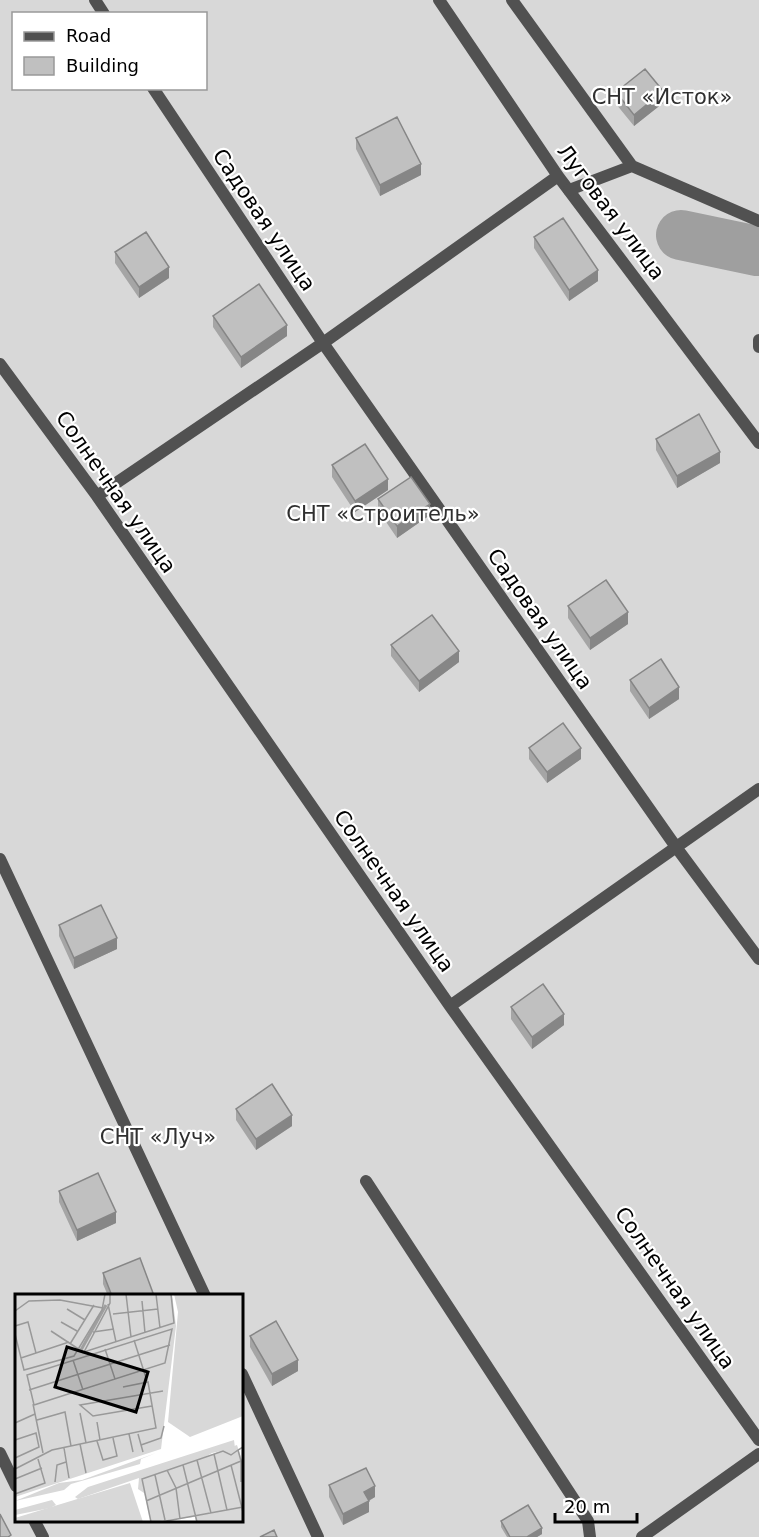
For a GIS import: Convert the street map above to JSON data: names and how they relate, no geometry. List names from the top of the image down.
{
  "streets": {
    "street": ["Луговая улица", "Садовая улица", "Солнечная улица"]
  },
  "parks": ["СНТ «Исток»", "СНТ «Строитель»", "СНТ «Луч»"],
  "legend": ["Road", "Building"],
  "scale_bar": "20 m"
}
